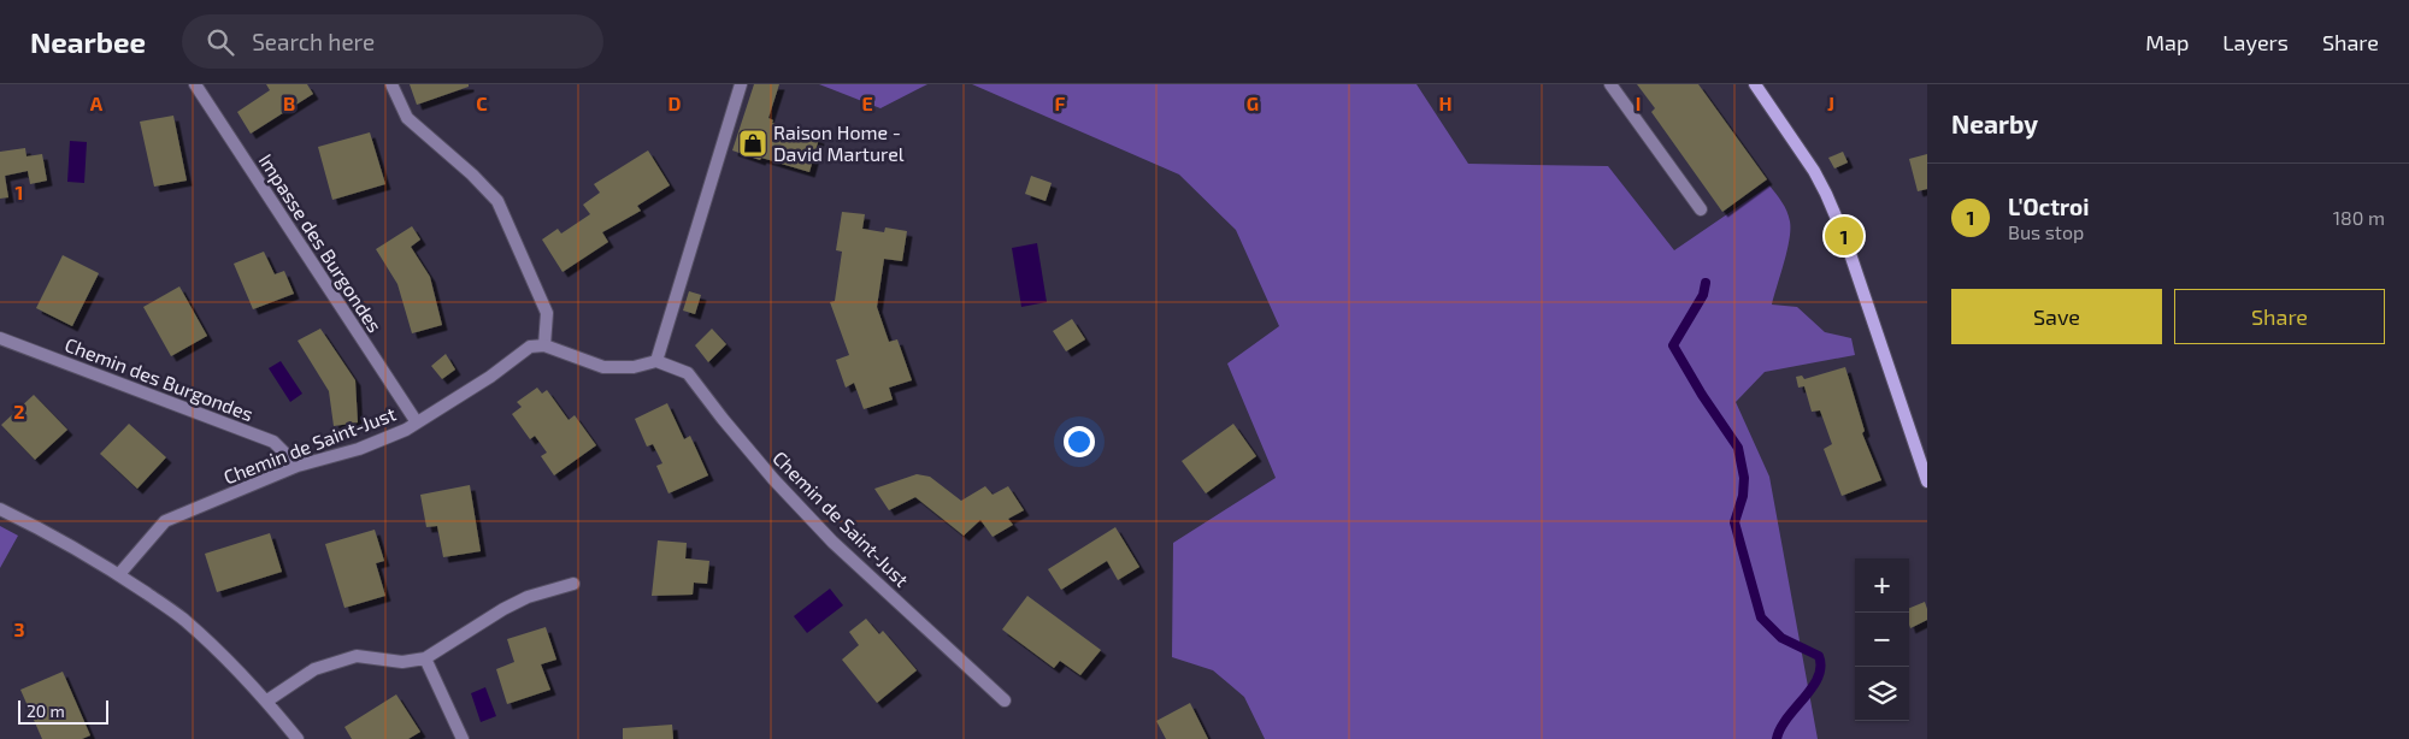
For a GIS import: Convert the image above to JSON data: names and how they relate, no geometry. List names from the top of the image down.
{
  "streets": {
    "street": ["Impasse des Burgondes", "Chemin des Burgondes", "Chemin de Saint-Just"]
  },
  "crossings": [
    ["Impasse des Burgondes", "Chemin de Saint-Just"],
    ["Chemin des Burgondes", "Chemin de Saint-Just"]
  ],
  "places": {
    "shop": ["Raison Home - David Marturel"]
  },
  "scale_bar": "20 m",
  "page": {
    "header": "Nearbee",
    "search": "Search here",
    "nav": ["Map", "Layers", "Share"],
    "heading": "Nearby",
    "list": [
      {
        "mark": "1",
        "name": "L'Octroi",
        "note": "Bus stop",
        "value": "180 m"
      }
    ],
    "pins": "1",
    "buttons": ["Save", "Share"],
    "map_buttons": ["+", "−"],
    "scale": "20 m"
  },
  "grid": {
    "columns": [
      "A",
      "B",
      "C",
      "D",
      "E",
      "F",
      "G",
      "H",
      "I",
      "J"
    ],
    "rows": ["1", "2", "3"]
  }
}
